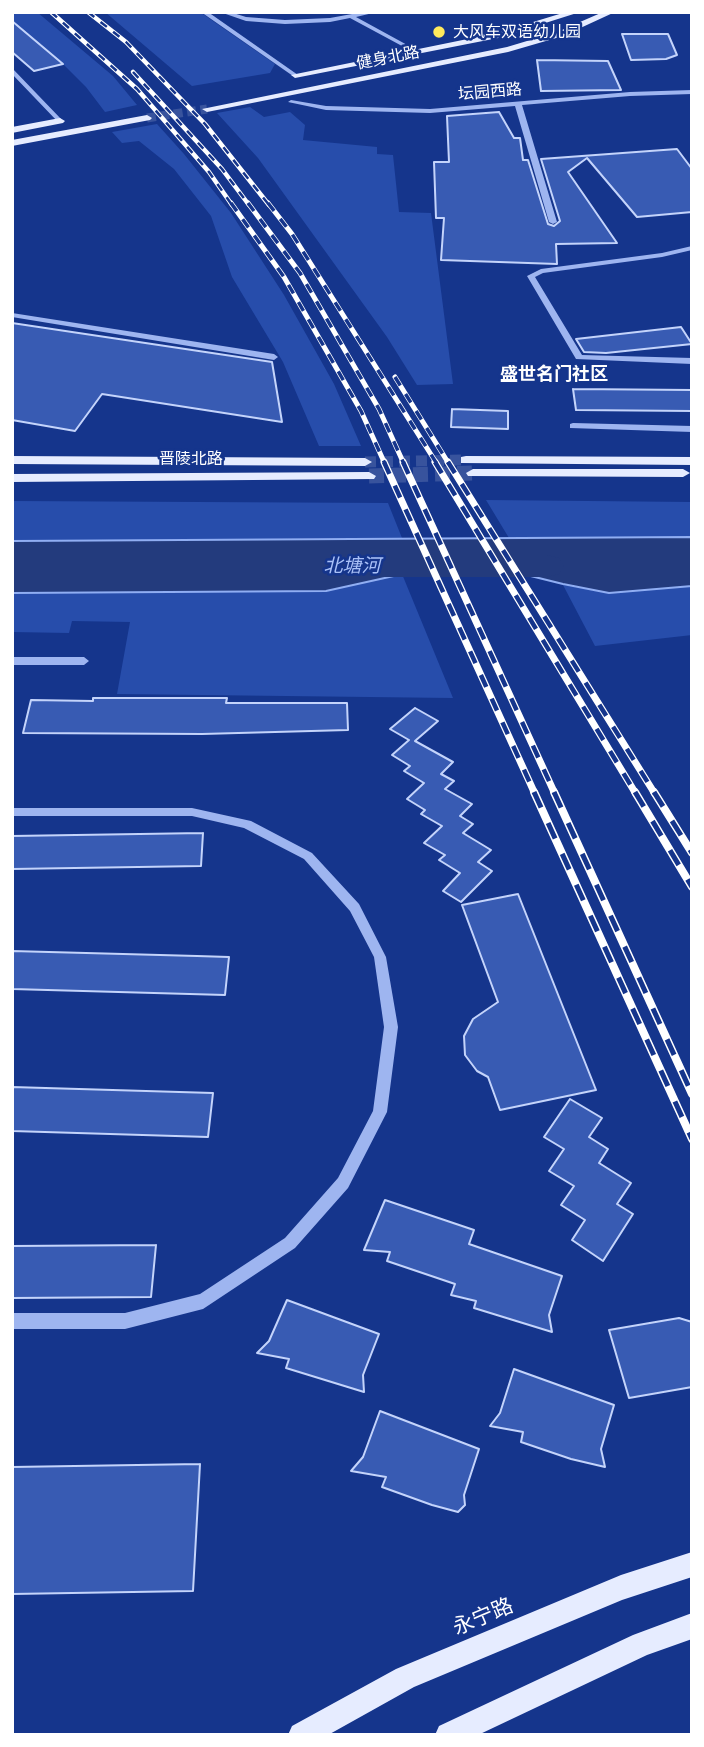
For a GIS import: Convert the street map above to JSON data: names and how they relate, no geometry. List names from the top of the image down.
{
  "streets": {
    "main road": ["健身北路", "晋陵北路", "永宁路"],
    "street": ["坛园西路"]
  },
  "districts": ["盛世名门社区"],
  "water": ["北塘河"],
  "places": ["大风车双语幼儿园"]
}
